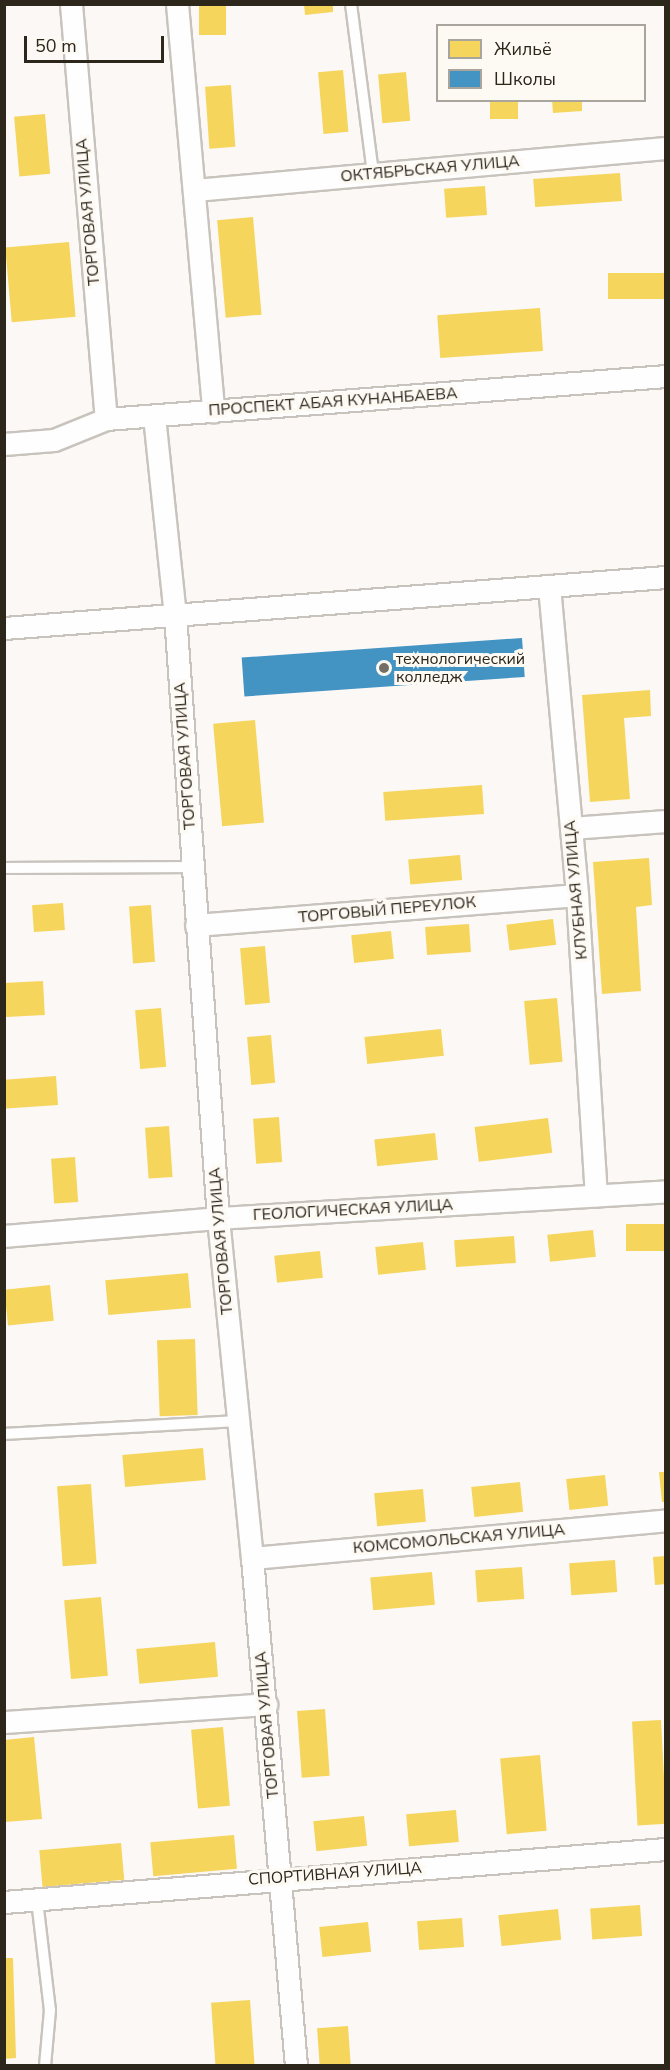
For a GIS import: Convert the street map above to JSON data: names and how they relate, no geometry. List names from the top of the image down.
{
  "streets": {
    "street": [
      "ОКТЯБРЬСКАЯ УЛИЦА",
      "ТОРГОВАЯ УЛИЦА",
      "ПРОСПЕКТ АБАЯ КУНАНБАЕВА",
      "КЛУБНАЯ УЛИЦА",
      "ТОРГОВЫЙ ПЕРЕУЛОК",
      "ГЕОЛОГИЧЕСКАЯ УЛИЦА",
      "КОМСОМОЛЬСКАЯ УЛИЦА",
      "СПОРТИВНАЯ УЛИЦА"
    ]
  },
  "crossings": [
    ["ТОРГОВАЯ УЛИЦА", "ПРОСПЕКТ АБАЯ КУНАНБАЕВА"],
    ["ТОРГОВАЯ УЛИЦА", "ТОРГОВЫЙ ПЕРЕУЛОК"],
    ["ТОРГОВАЯ УЛИЦА", "ГЕОЛОГИЧЕСКАЯ УЛИЦА"],
    ["ТОРГОВАЯ УЛИЦА", "КОМСОМОЛЬСКАЯ УЛИЦА"],
    ["ТОРГОВАЯ УЛИЦА", "СПОРТИВНАЯ УЛИЦА"],
    ["КЛУБНАЯ УЛИЦА", "ТОРГОВЫЙ ПЕРЕУЛОК"],
    ["КЛУБНАЯ УЛИЦА", "ГЕОЛОГИЧЕСКАЯ УЛИЦА"]
  ],
  "places": ["технологический колледж"],
  "legend": ["Жильё", "Школы"],
  "scale_bar": "50 m"
}
